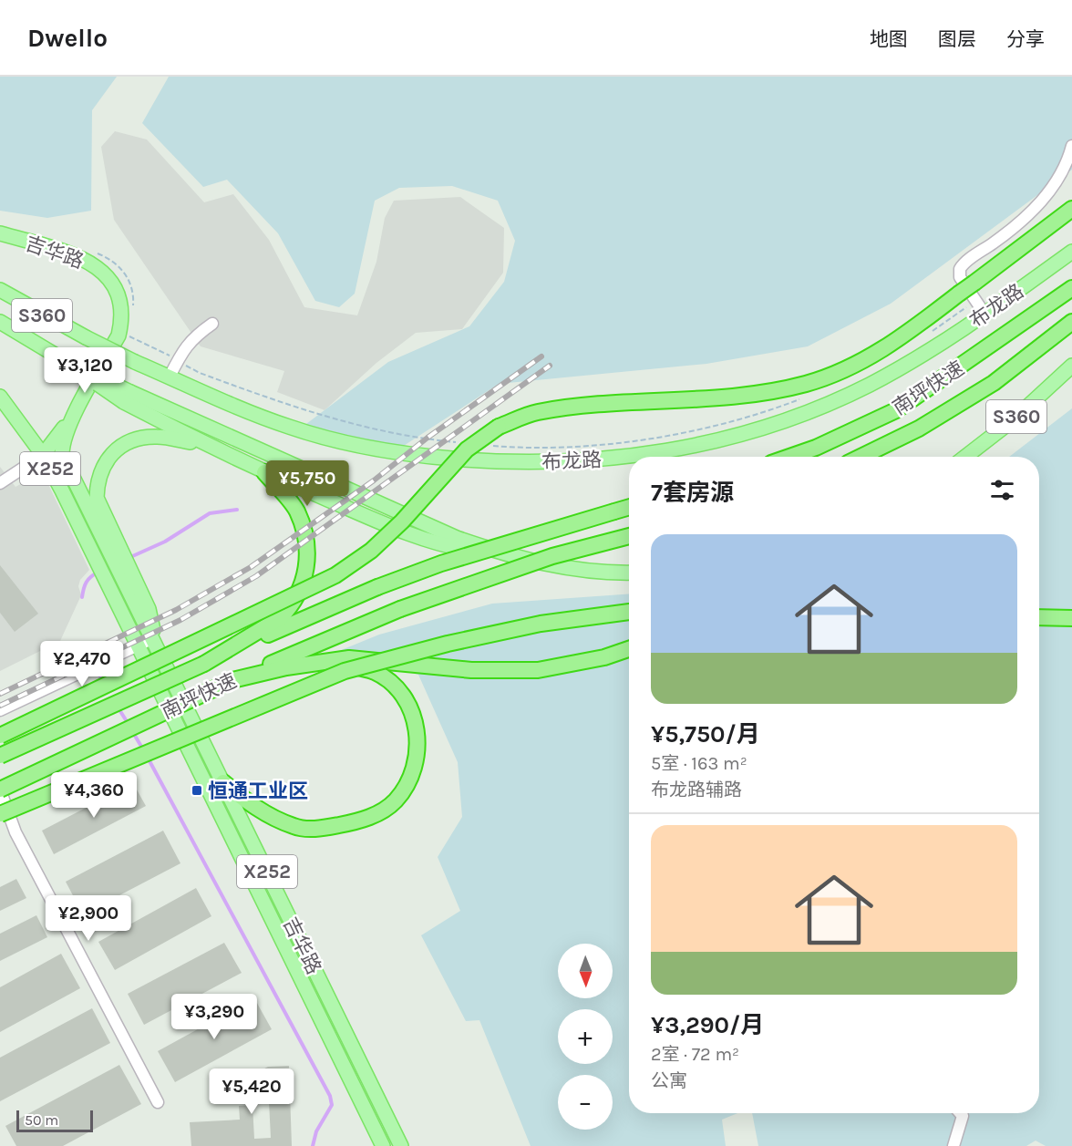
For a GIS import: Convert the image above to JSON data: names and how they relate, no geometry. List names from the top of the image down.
{
  "streets": {
    "highway": ["南坪快速"],
    "main road": [
      "吉华路",
      "布龙路",
      "S360",
      "X252"
    ]
  },
  "crossings": [
    ["吉华路", "X252"]
  ],
  "places": {
    "transit": ["恒通工业区"]
  },
  "scale_bar": "50 m",
  "north": "bottom",
  "page": {
    "header": "Dwello",
    "nav": ["地图", "图层", "分享"],
    "price": [
      "¥3,120",
      "¥5,750",
      "¥2,470",
      "¥4,360",
      "¥2,900",
      "¥3,290",
      "¥5,420"
    ],
    "heading": "7套房源",
    "list": [
      {
        "name": "¥5,750/月",
        "note": "5室 · 163 m² · 布龙路辅路"
      },
      {
        "name": "¥3,290/月",
        "note": "2室 · 72 m² · 公寓"
      }
    ],
    "map_buttons": ["+", "−"],
    "scale": "50 m"
  }
}
